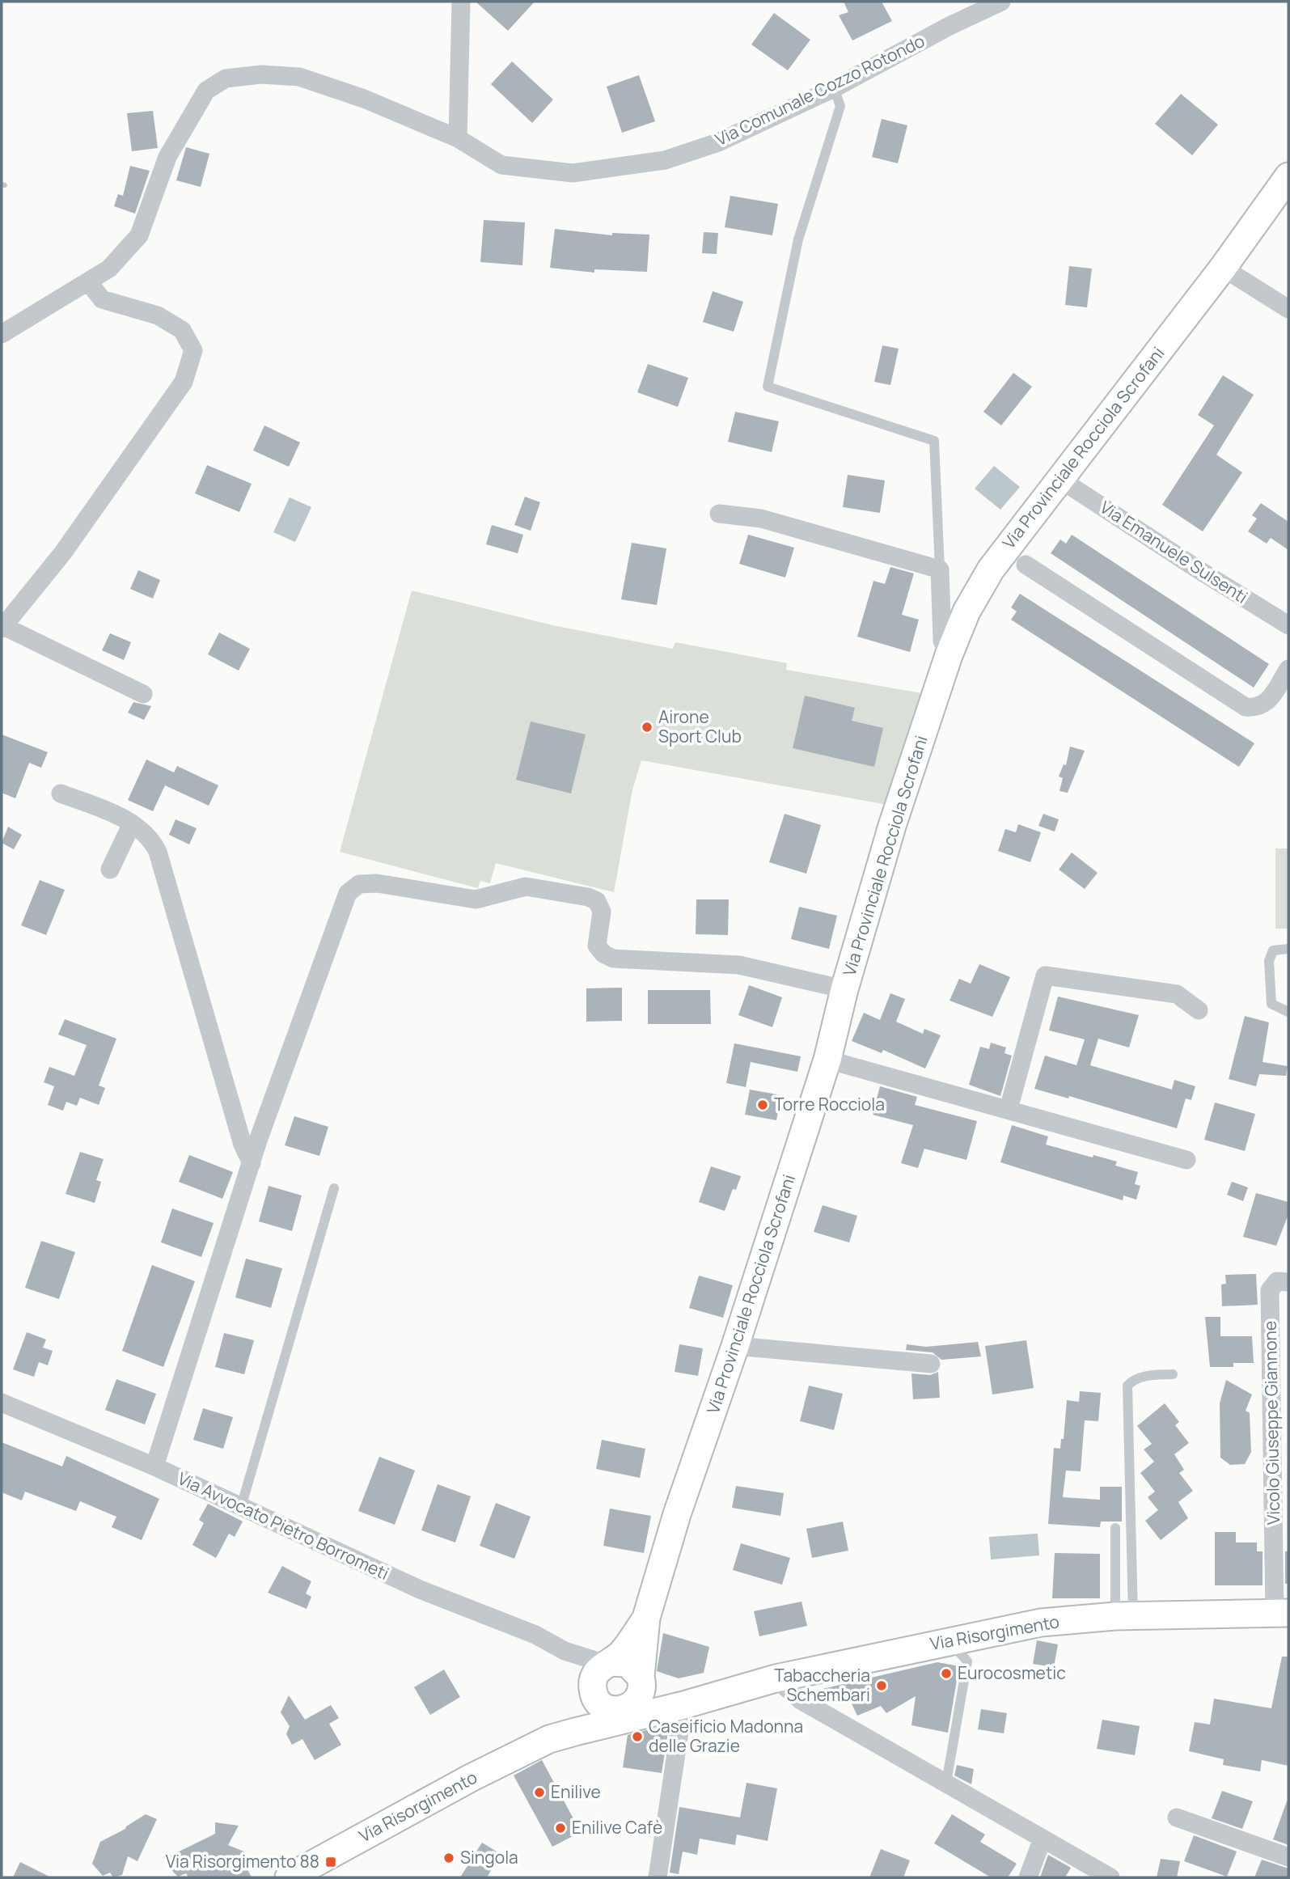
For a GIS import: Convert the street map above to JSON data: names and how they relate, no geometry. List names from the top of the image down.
{
  "streets": {
    "street": [
      "Via Comunale Cozzo Rotondo",
      "Via Provinciale Rocciola Scrofani",
      "Via Emanuele Sulsenti",
      "Vicolo Giuseppe Giannone",
      "Via Avvocato Pietro Borrometi",
      "Via Risorgimento"
    ]
  },
  "crossings": [
    ["Via Provinciale Rocciola Scrofani", "Via Emanuele Sulsenti"],
    ["Vicolo Giuseppe Giannone", "Via Risorgimento"],
    ["Via Avvocato Pietro Borrometi", "Via Risorgimento"]
  ],
  "places": {
    "other": [
      "Airone Sport Club",
      "Torre Rocciola",
      "Eurocosmetic",
      "Tabaccheria Schembari",
      "Caseificio Madonna delle Grazie",
      "Enilive",
      "Enilive Cafè",
      "Singola"
    ],
    "transit": ["Via Risorgimento 88"]
  }
}
